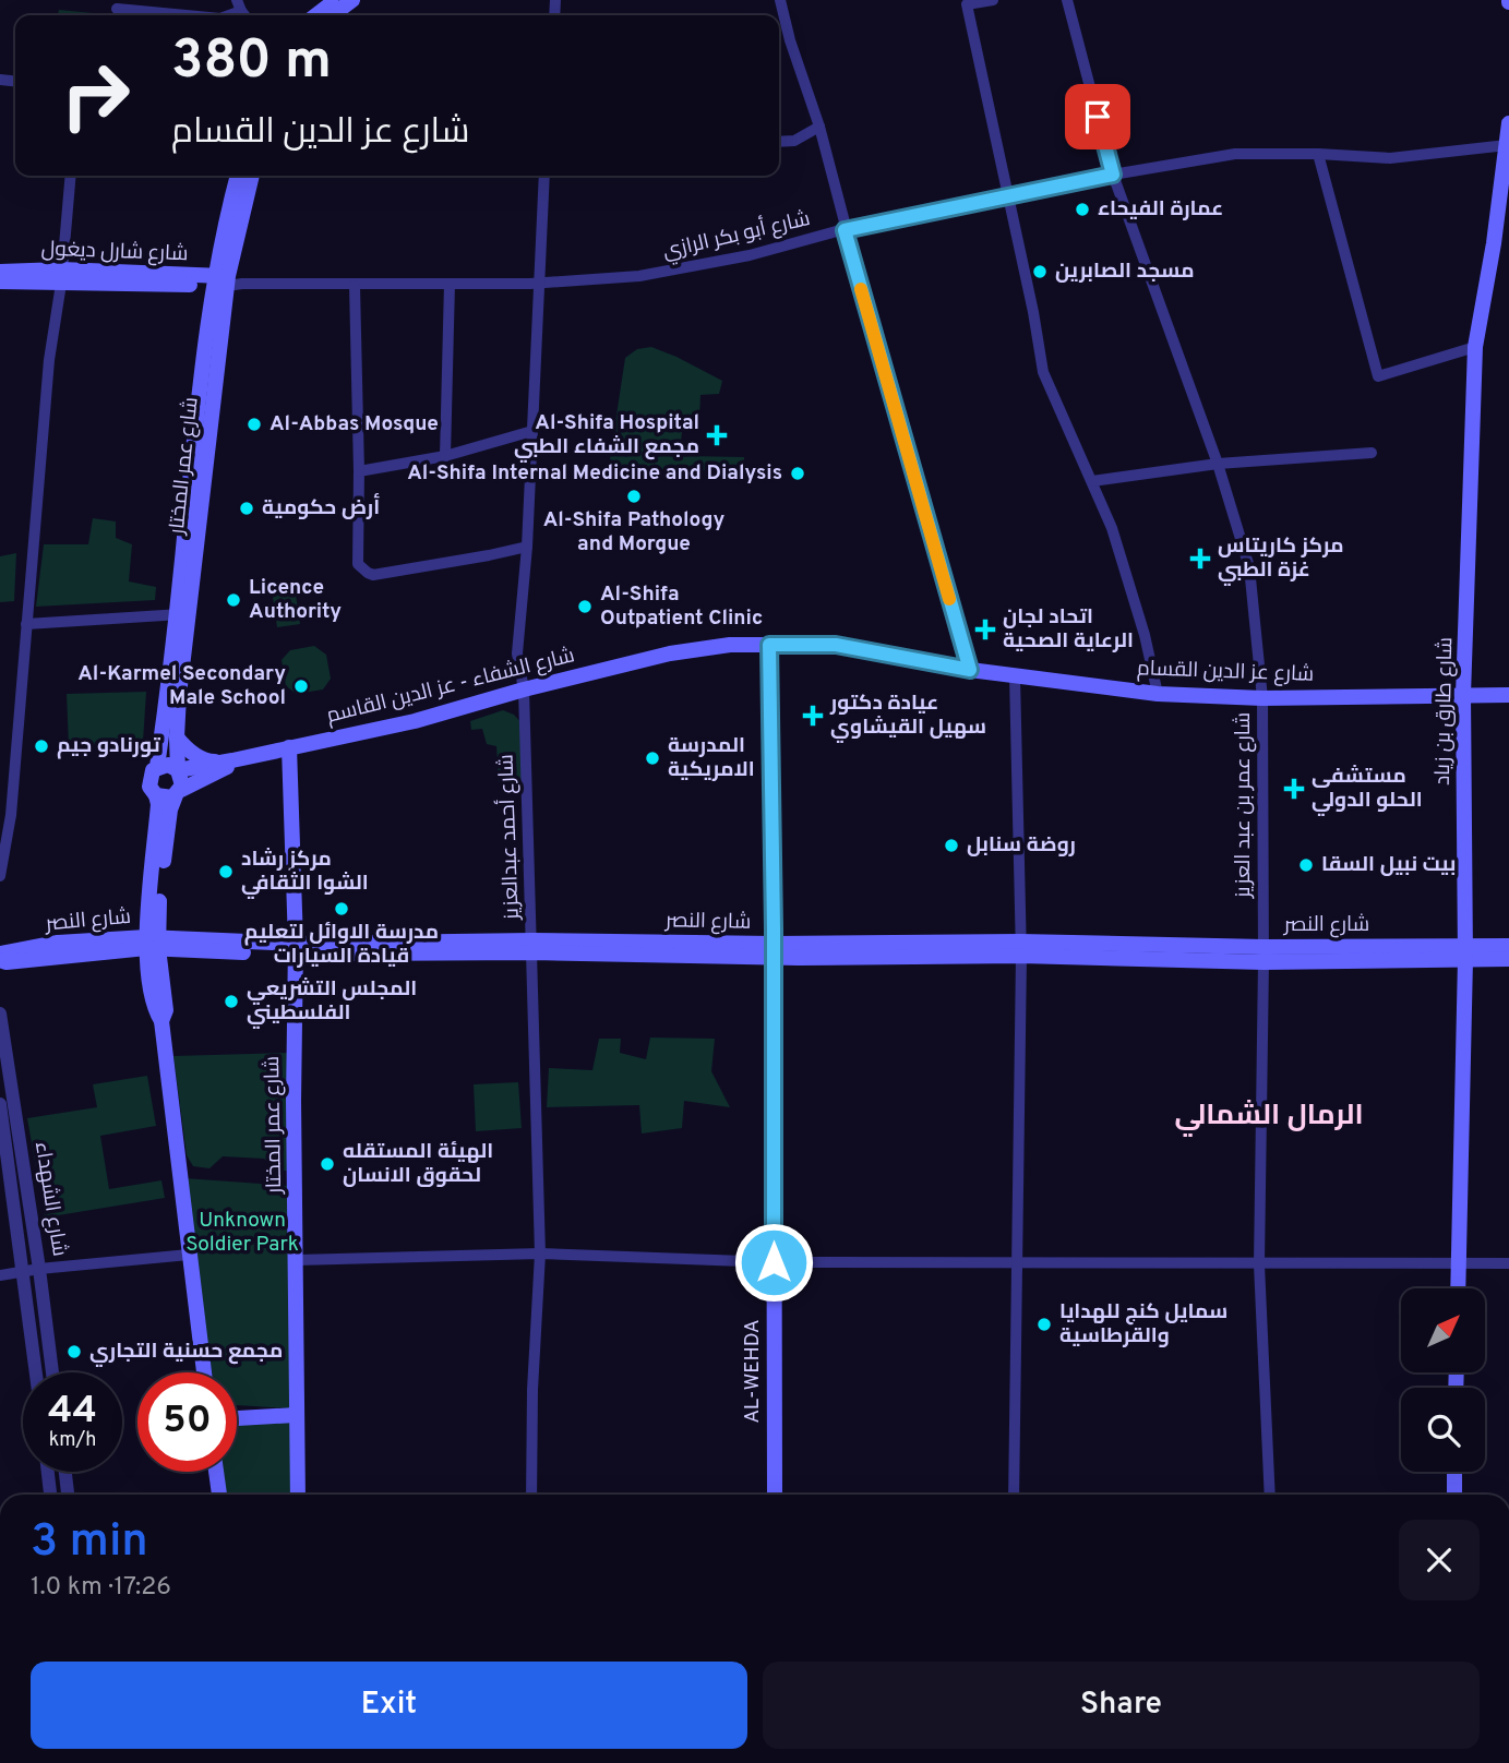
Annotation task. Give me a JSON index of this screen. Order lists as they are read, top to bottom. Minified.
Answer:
{"streets":{"main road":["شارع شارل ديغول","شارع عمر المختار","شارع عز الدين القسام","شارع الشفاء - عز الدين القاسم","شارع طارق بن زياد","شارع النصر","AL-WEHDA"],"street":["شارع أبو بكر الرازي","شارع عمر بن عبد العزيز","شارع أحمد عبدالعزيز","شارع الشهداء"]},"crossings":[["شارع أبو بكر الرازي","شارع شارل ديغول"],["شارع أبو بكر الرازي","شارع عمر المختار"],["شارع أبو بكر الرازي","شارع طارق بن زياد"],["شارع أبو بكر الرازي","شارع عمر بن عبد العزيز"],["شارع أبو بكر الرازي","شارع أحمد عبدالعزيز"],["شارع شارل ديغول","شارع عمر المختار"],["شارع عمر المختار","شارع الشفاء - عز الدين القاسم"],["شارع عمر المختار","شارع النصر"],["شارع عز الدين القسام","شارع الشفاء - عز الدين القاسم"],["شارع عز الدين القسام","شارع طارق بن زياد"],["شارع عز الدين القسام","شارع عمر بن عبد العزيز"],["شارع عز الدين القسام","AL-WEHDA"],["شارع الشفاء - عز الدين القاسم","شارع أحمد عبدالعزيز"],["شارع طارق بن زياد","شارع النصر"],["شارع عمر بن عبد العزيز","شارع النصر"],["شارع أحمد عبدالعزيز","شارع النصر"],["شارع النصر","AL-WEHDA"]],"districts":["الرمال الشمالي"],"parks":["Unknown Soldier Park"],"places":{"other":["عمارة الفيحاء","مسجد الصابرين","Al-Abbas Mosque","Al-Shifa Internal Medicine and Dialysis","Al-Shifa Pathology and Morgue","أرض حكومية","Licence Authority","Al-Shifa Outpatient Clinic","Al-Karmel Secondary Male School","تورنادو جيم","المدرسة الامريكية","روضة سنابل","بيت نبيل السقا","مركز رشاد الشوا الثقافي","مدرسة الاوائل لتعليم قيادة السيارات","المجلس التشريعي الفلسطيني","الهيئة المستقله لحقوق الانسان","سمايل كنج للهدايا والقرطاسية","مجمع حسنية التجاري"],"health":["Al-Shifa Hospital مجمع الشفاء الطبي","مركز كاريتاس غزة الطبي","اتحاد لجان الرعاية الصحية","عيادة دكتور سهيل القيشاوي","مستشفى الحلو الدولي"]},"north":"top right","page":{"turn":["380 m","شارع عز الدين القسام"],"speed":"44 km/h","limit":"50","heading":["3 min","1.0 km · 17:26"],"buttons":["Exit","Share"]}}
